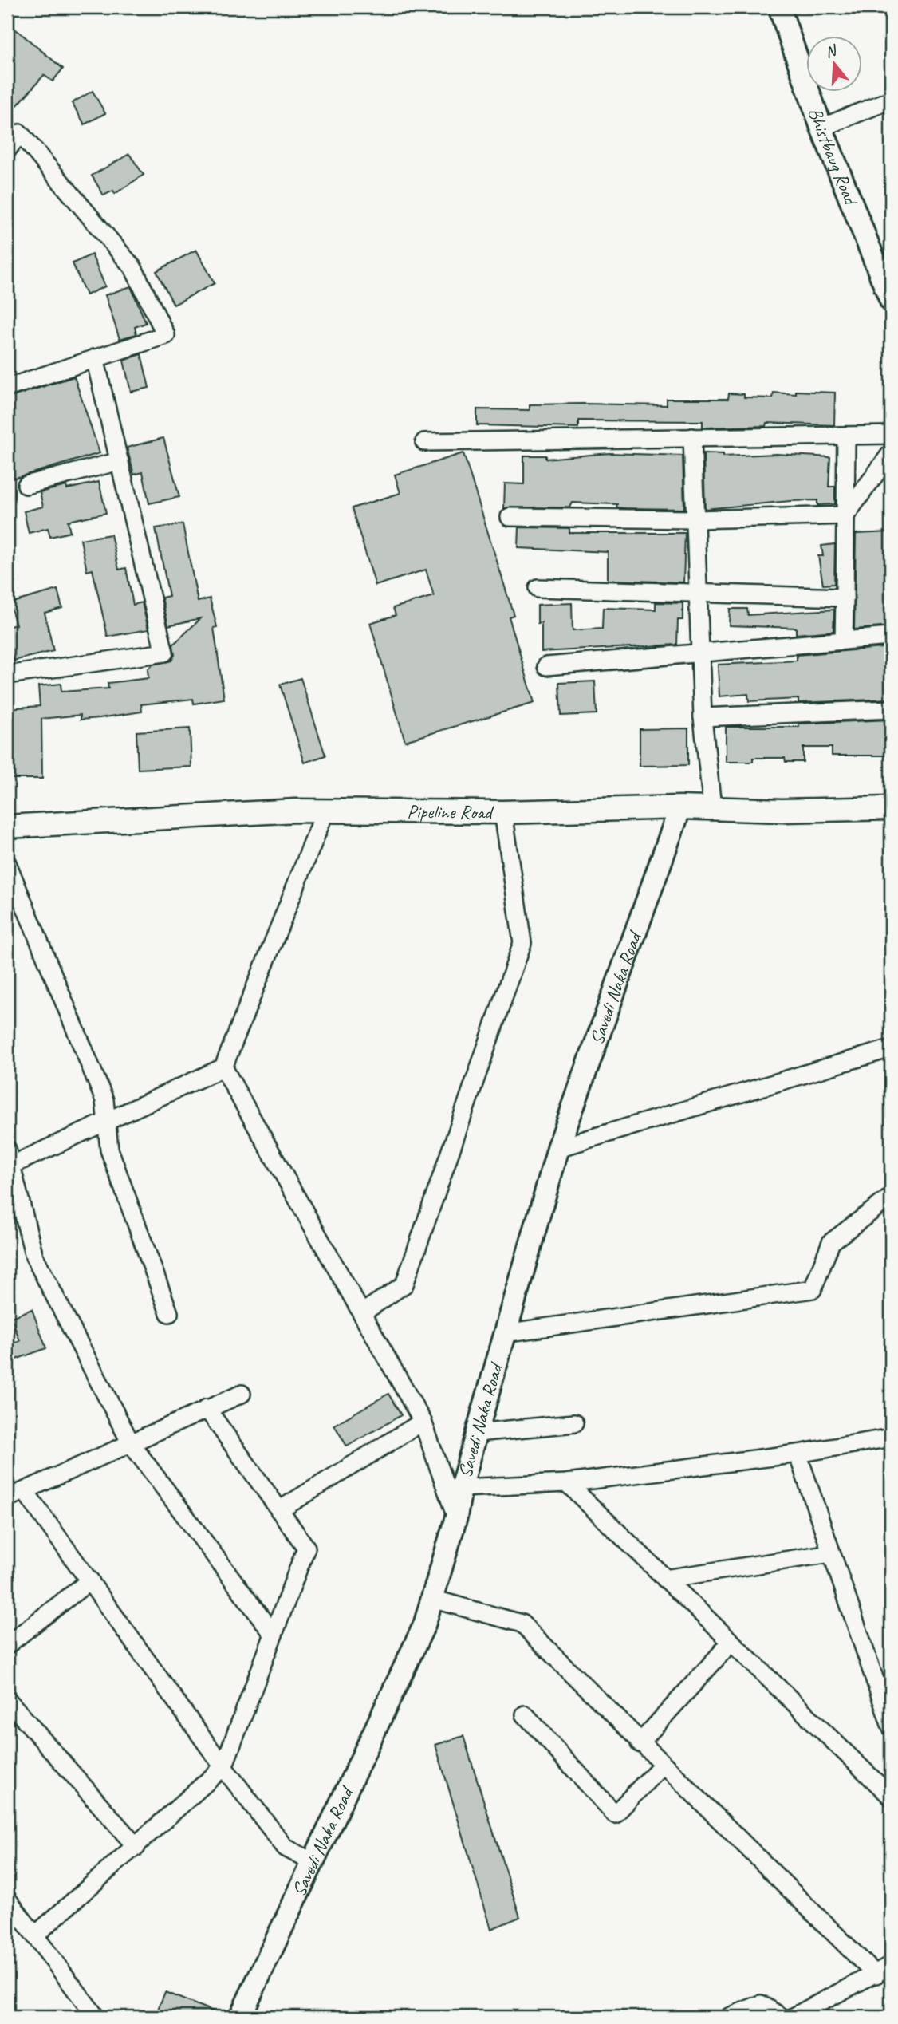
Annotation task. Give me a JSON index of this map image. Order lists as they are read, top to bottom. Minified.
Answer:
{"streets":{"main road":["Pipeline Road"],"street":["Bhistbaug Road","Savedi Naka Road"]},"crossings":[["Pipeline Road","Savedi Naka Road"]],"north":"top"}
